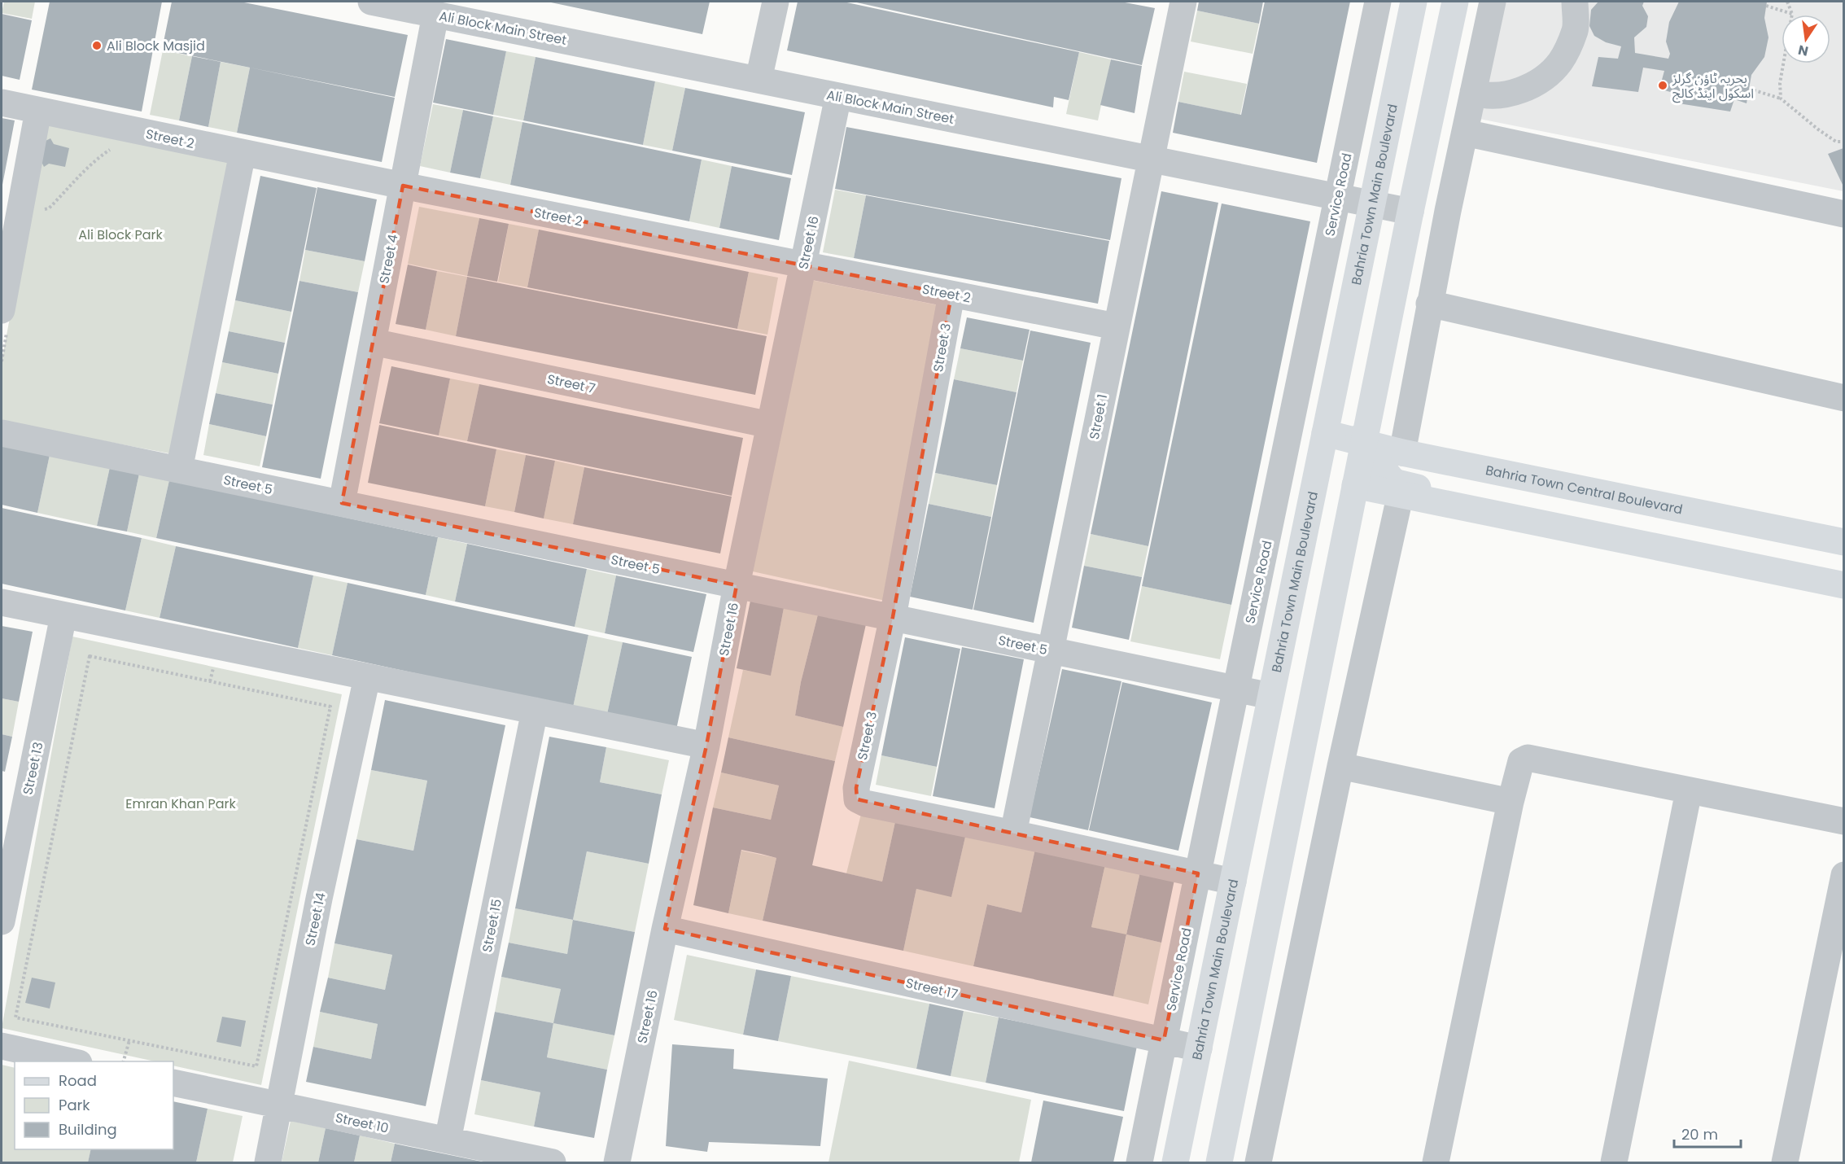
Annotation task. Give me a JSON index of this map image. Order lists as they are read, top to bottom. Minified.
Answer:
{"streets":{"main road":["Bahria Town Main Boulevard","Bahria Town Central Boulevard"],"street":["Ali Block Main Street","Street 2","Service Road","Street 16","Street 4","Street 3","Street 7","Street 1","Street 5","Street 13","Street 14","Street 15","Street 17","Street 10"]},"crossings":[["Ali Block Main Street","Service Road"],["Ali Block Main Street","Bahria Town Main Boulevard"],["Ali Block Main Street","Street 16"],["Ali Block Main Street","Street 4"],["Ali Block Main Street","Street 1"],["Street 2","Street 16"],["Street 2","Street 4"],["Street 2","Street 3"],["Street 2","Street 1"],["Service Road","Street 3"],["Service Road","Street 5"],["Service Road","Street 17"],["Bahria Town Main Boulevard","Street 3"],["Bahria Town Main Boulevard","Street 5"],["Bahria Town Main Boulevard","Bahria Town Central Boulevard"],["Bahria Town Main Boulevard","Street 17"],["Street 16","Street 7"],["Street 16","Street 5"],["Street 16","Street 17"],["Street 4","Street 7"],["Street 4","Street 5"],["Street 3","Street 1"],["Street 3","Street 5"],["Street 1","Street 5"],["Street 14","Street 10"],["Street 15","Street 10"]],"parks":["Ali Block Park","Emran Khan Park"],"places":["Ali Block Masjid","بحریہ ٹاؤن گرلز اسکول اینڈ کالج"],"legend":["Road","Park","Building"],"scale_bar":"20 m","north":"bottom"}
